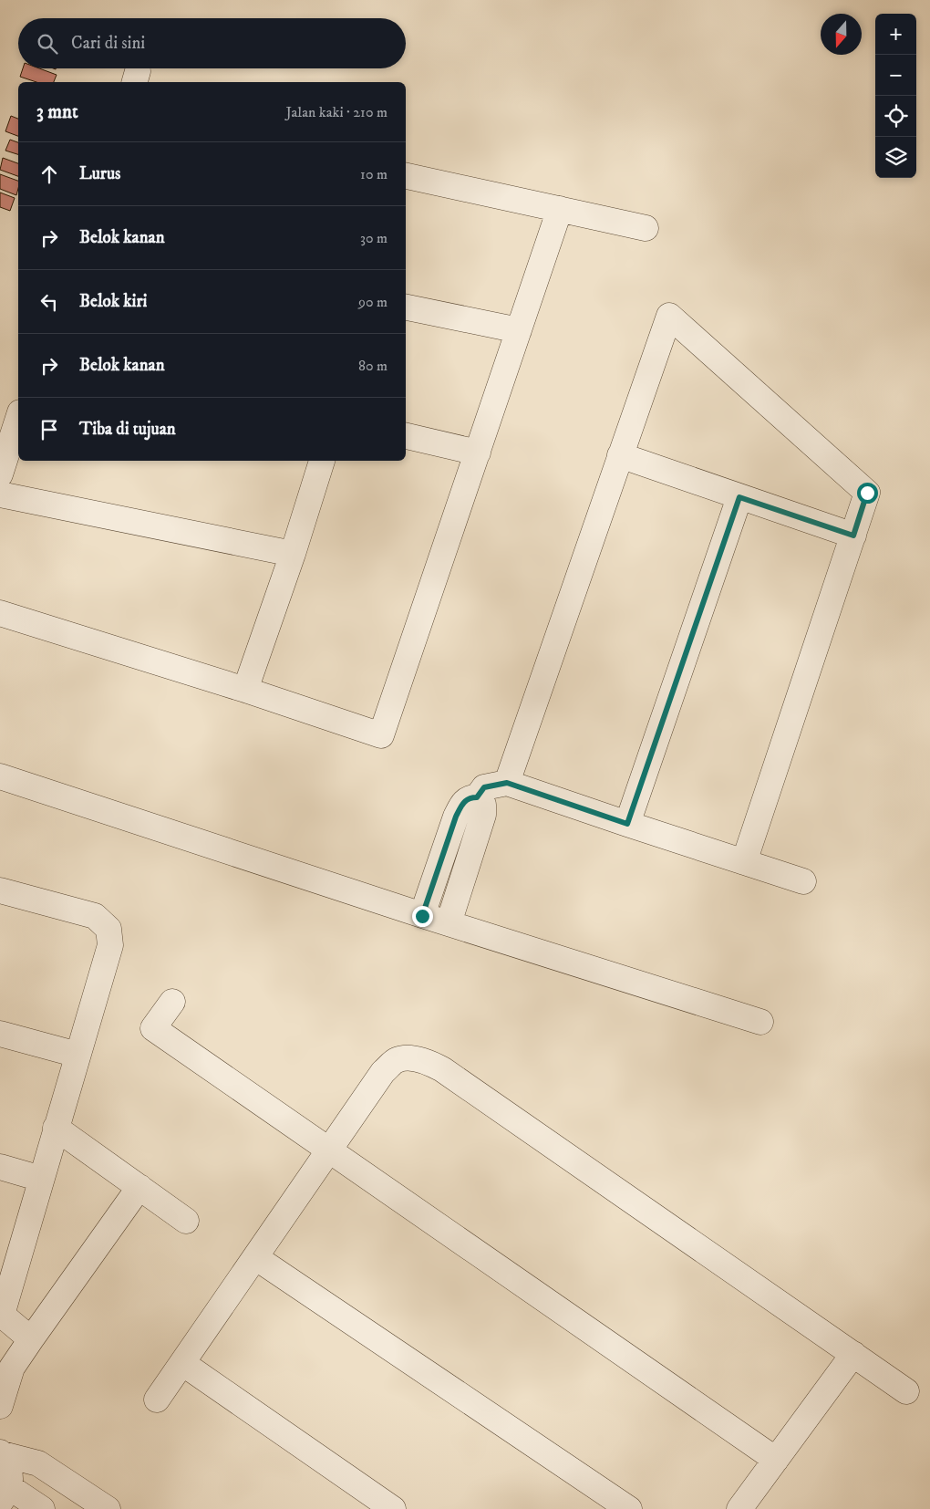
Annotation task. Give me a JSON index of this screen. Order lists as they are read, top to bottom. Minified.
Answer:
{"north":"bottom","page":{"map_buttons":["+","−"],"search":"Cari di sini","heading":["3 mnt","Jalan kaki · 210 m"],"list":[["Lurus","10 m"],["Belok kanan","30 m"],["Belok kiri","90 m"],["Belok kanan","80 m"],"Tiba di tujuan"]}}
